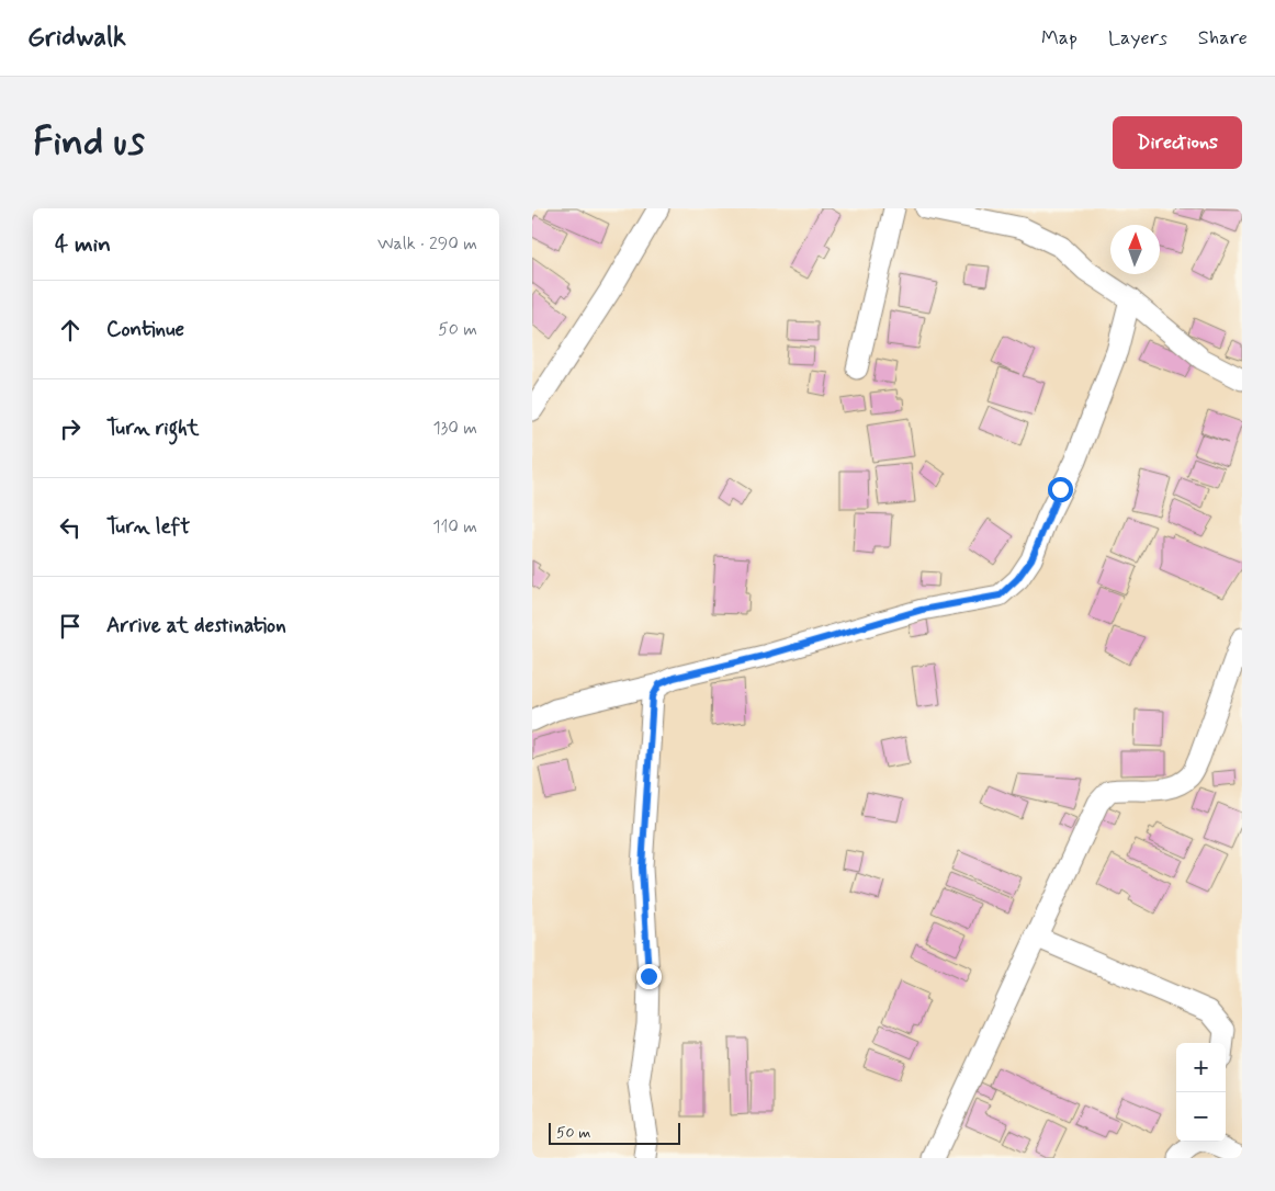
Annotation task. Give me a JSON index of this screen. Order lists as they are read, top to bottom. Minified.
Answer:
{"scale_bar":"50 m","north":"top","page":{"header":"Gridwalk","nav":["Map","Layers","Share"],"buttons":"Directions","title":"Find us","heading":["4 min","Walk · 290 m"],"list":[["Continue","50 m"],["Turn right","130 m"],["Turn left","110 m"],"Arrive at destination"],"map_buttons":["+","−"],"scale":"50 m"}}
